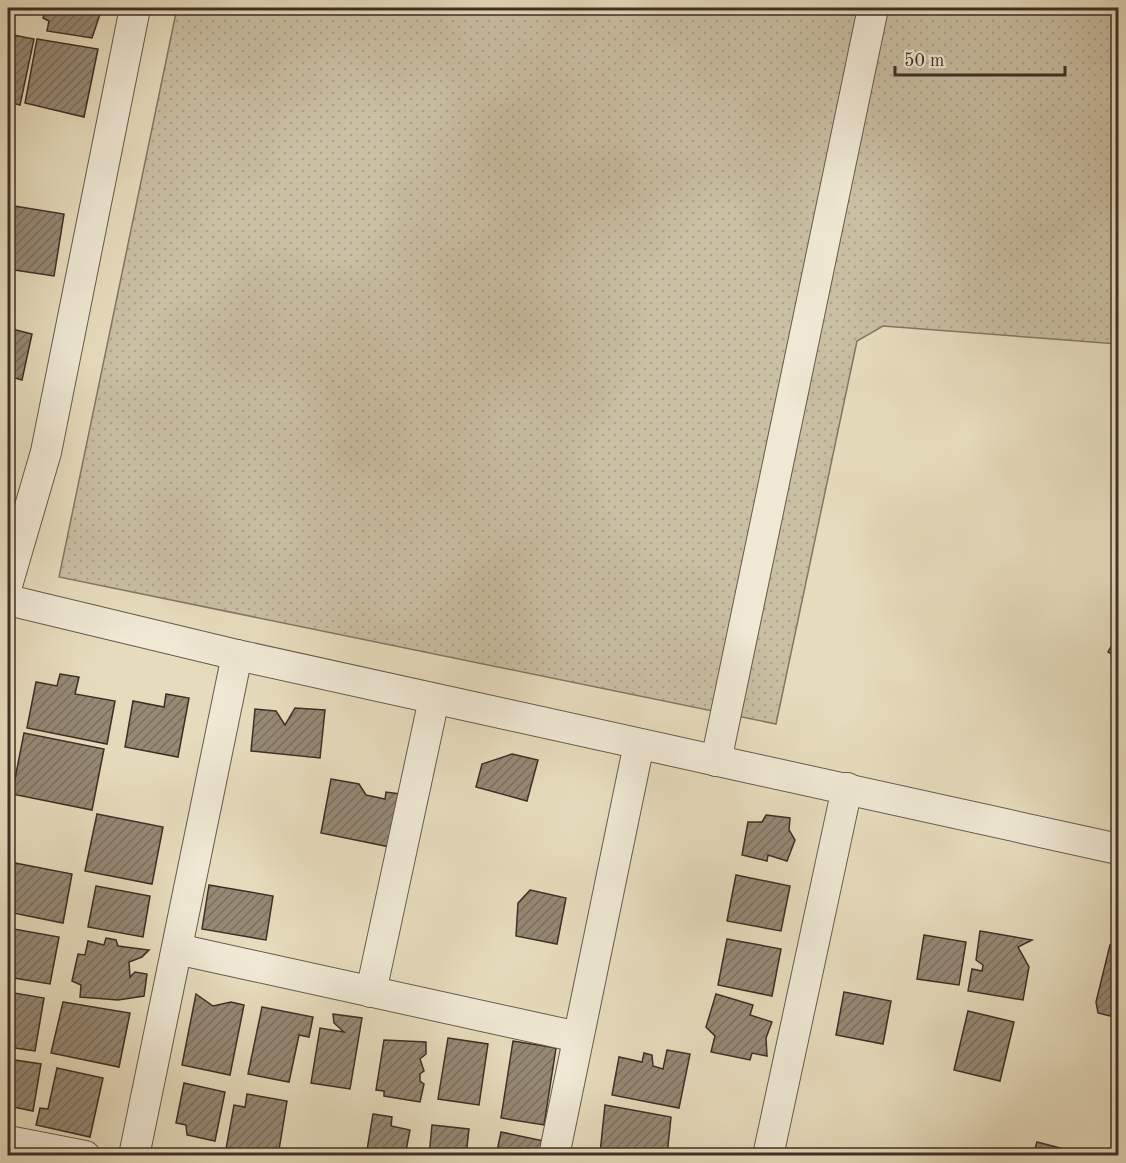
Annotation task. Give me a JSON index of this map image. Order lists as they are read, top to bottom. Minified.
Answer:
{"scale_bar":"50 m"}
